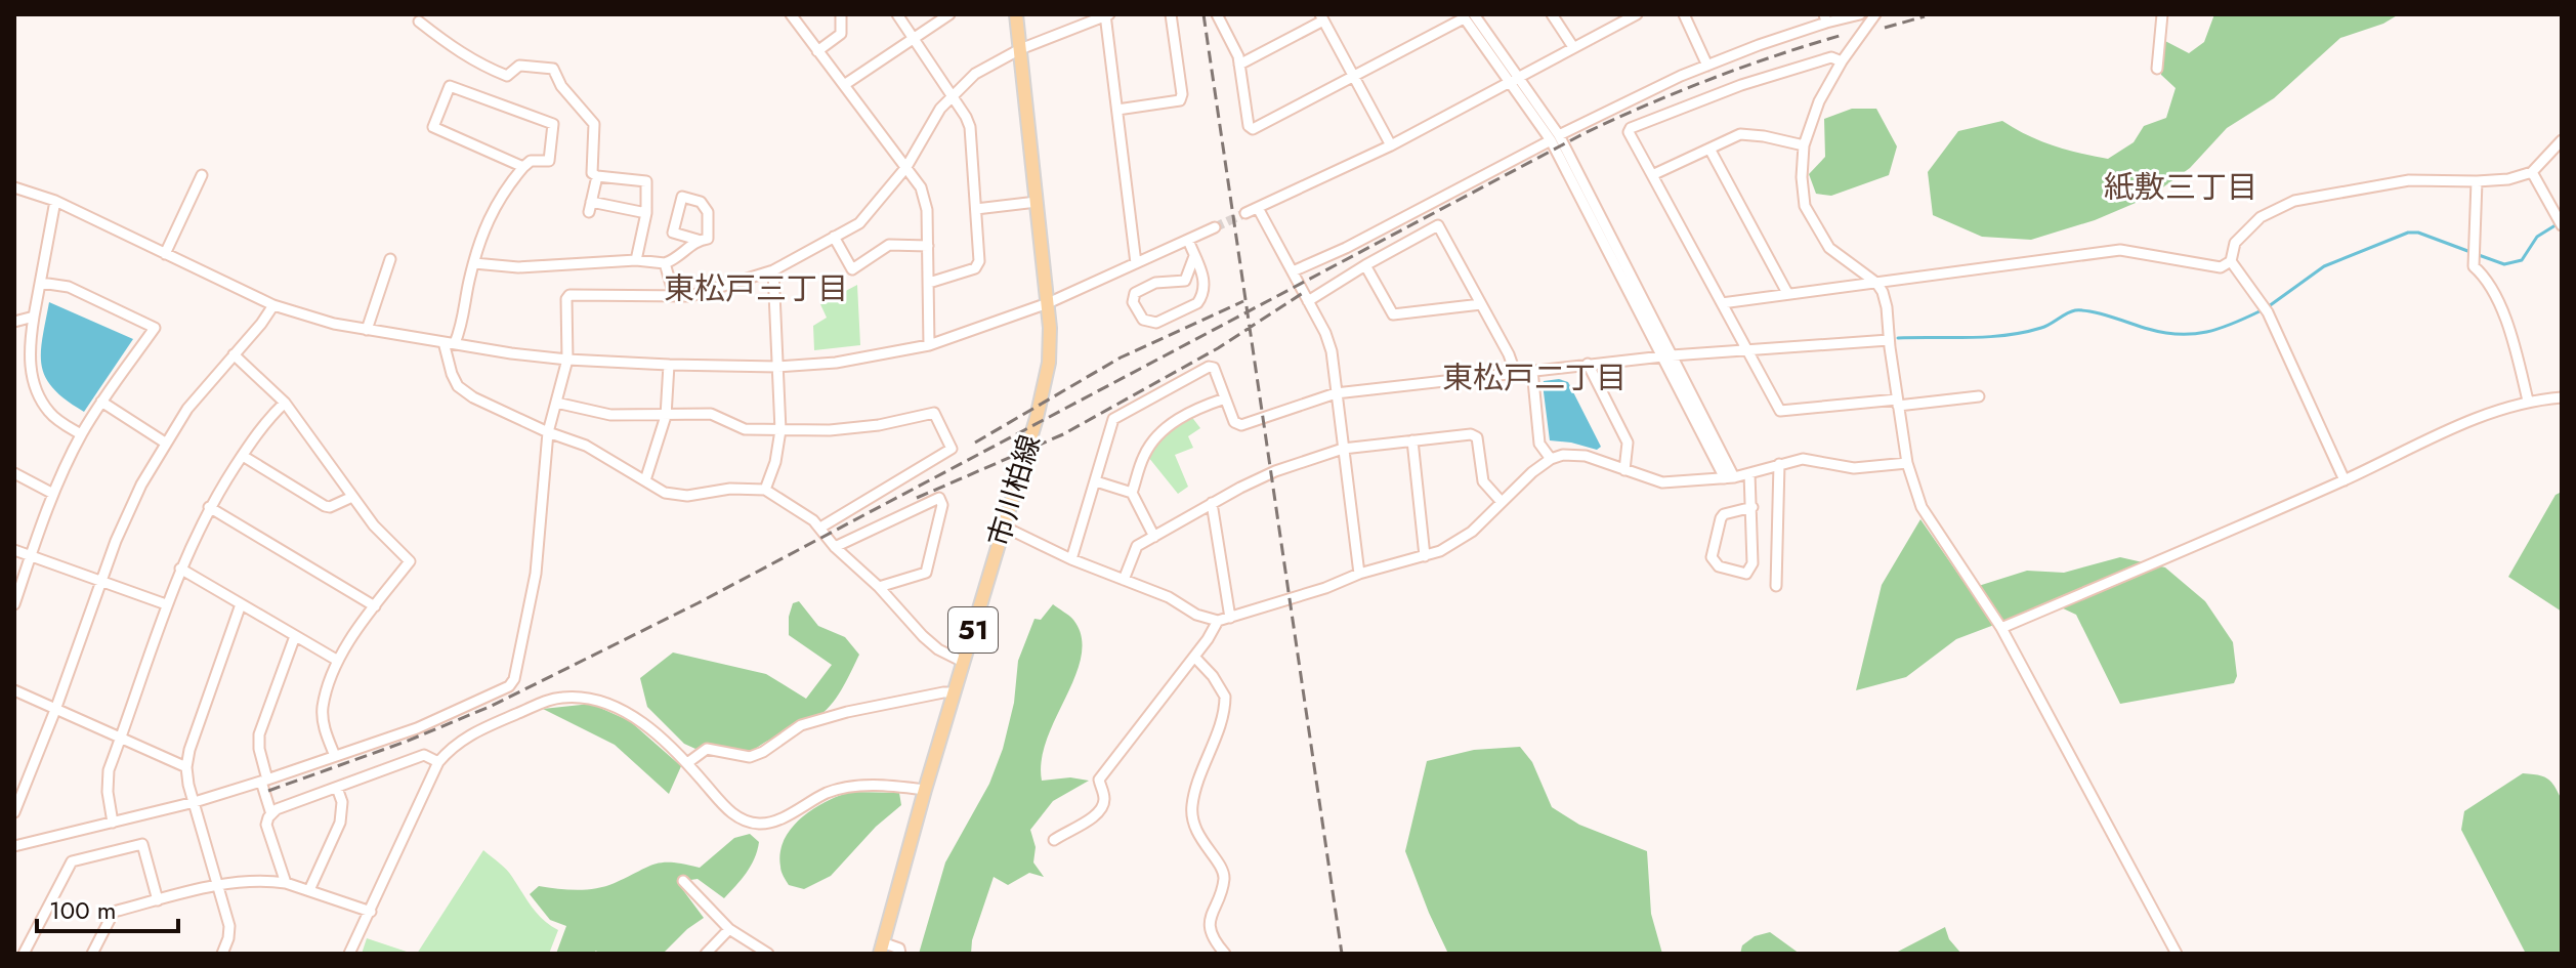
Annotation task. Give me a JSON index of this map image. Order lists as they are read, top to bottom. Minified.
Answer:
{"streets":{"main road":["市川柏線","51"]},"districts":["紙敷三丁目","東松戸三丁目","東松戸二丁目"],"scale_bar":"100 m"}
